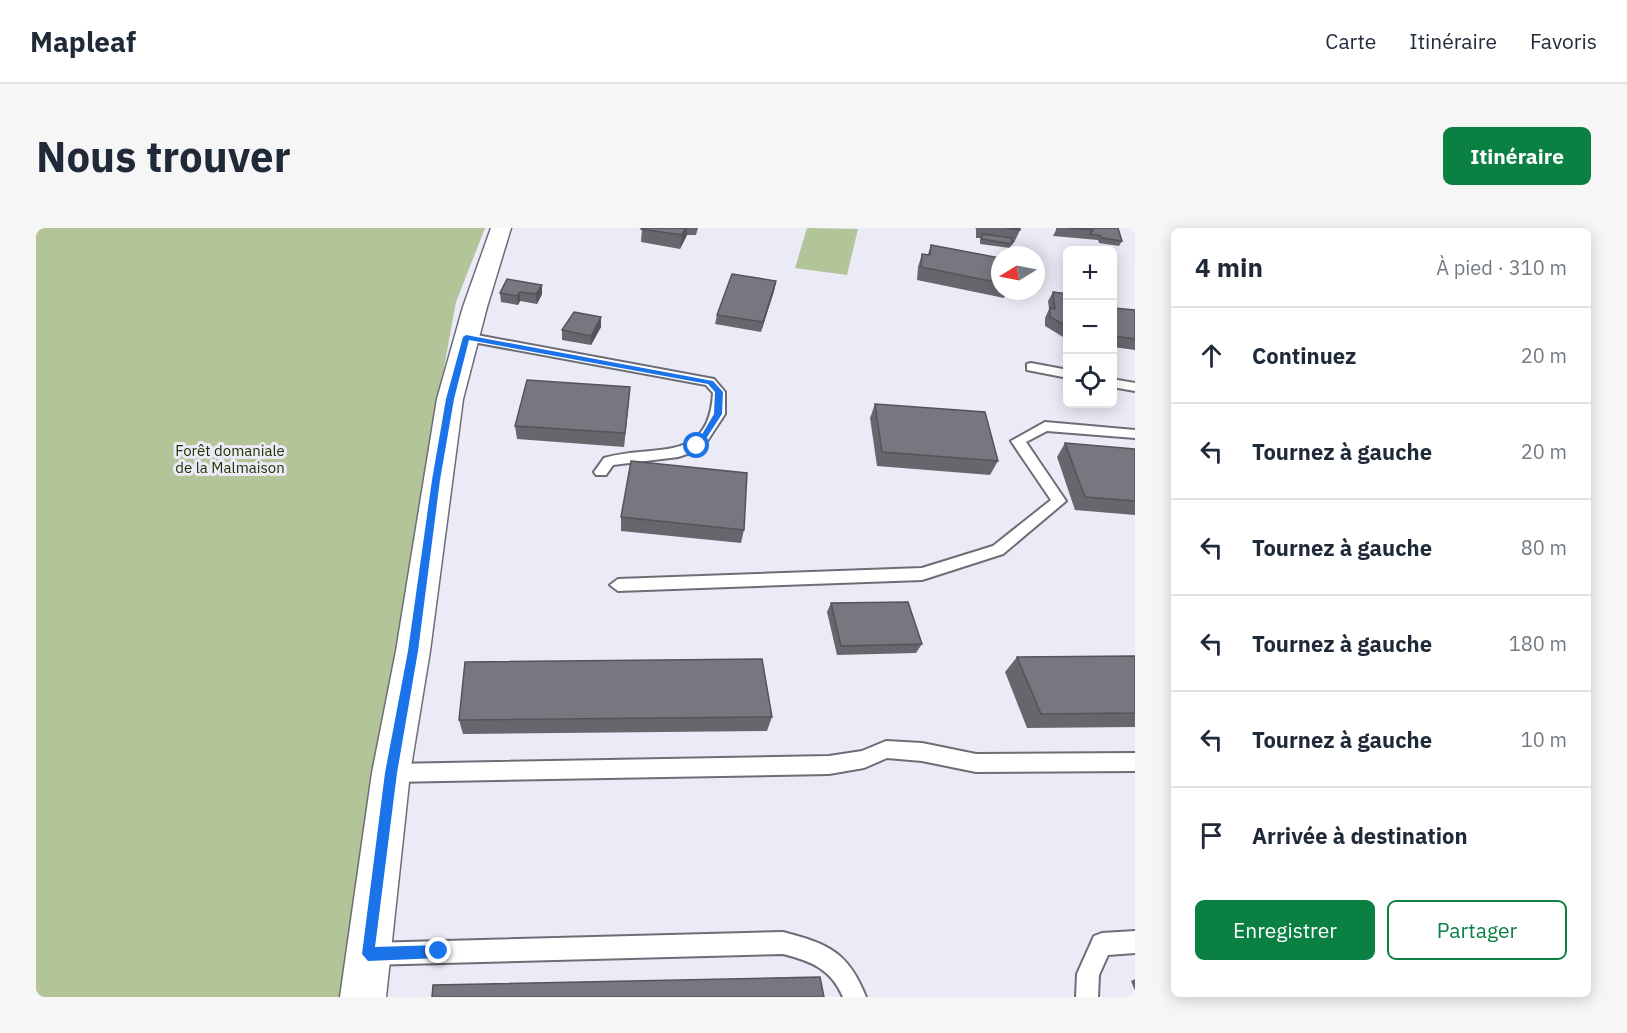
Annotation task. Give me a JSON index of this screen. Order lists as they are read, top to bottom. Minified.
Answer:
{"parks":["Forêt domaniale de la Malmaison"],"north":"left","page":{"header":"Mapleaf","nav":["Carte","Itinéraire","Favoris"],"buttons":["Itinéraire",["Enregistrer","Partager"]],"title":"Nous trouver","heading":["4 min","À pied · 310 m"],"map_buttons":["+","−"],"list":[["Continuez","20 m"],["Tournez à gauche","20 m"],["Tournez à gauche","80 m"],["Tournez à gauche","180 m"],["Tournez à gauche","10 m"],"Arrivée à destination"]}}
